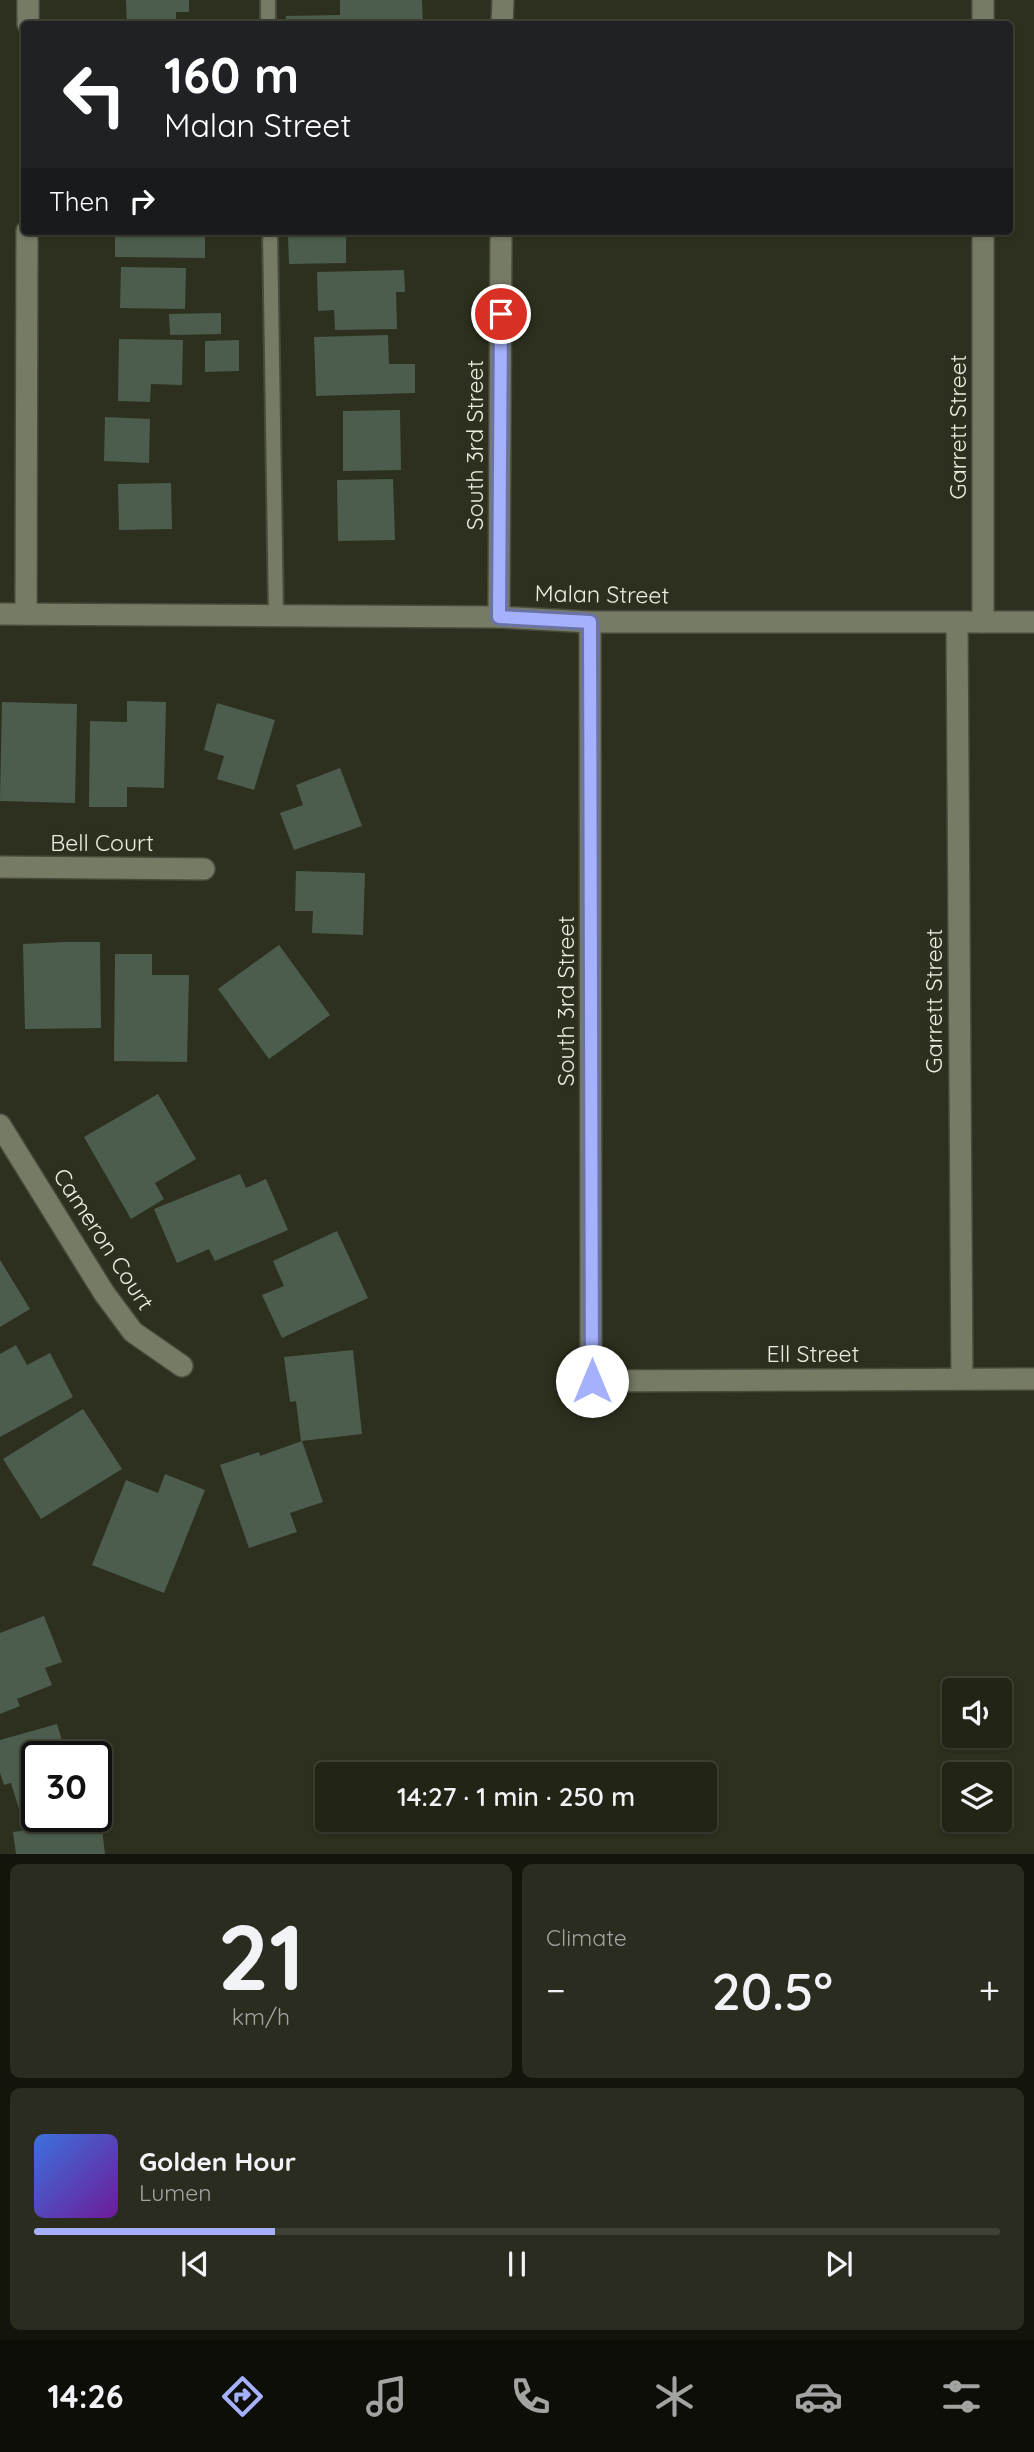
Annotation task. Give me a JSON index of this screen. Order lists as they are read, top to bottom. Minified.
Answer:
{"streets":{"street":["Garrett Street","South 3rd Street","Malan Street","Bell Court","Cameron Court","Ell Street"]},"crossings":[["Garrett Street","Malan Street"],["Garrett Street","Ell Street"],["South 3rd Street","Malan Street"],["South 3rd Street","Ell Street"]],"page":{"turn":["160 m","Malan Street"],"then":"Then","limit":"30","trip":"14:27 · 1 min · 250 m","tile":[["21","km/h"],"Climate"],"heat":["−","20.5°","+"],"song":["Golden Hour","Lumen"],"tabs":"14:26"}}
